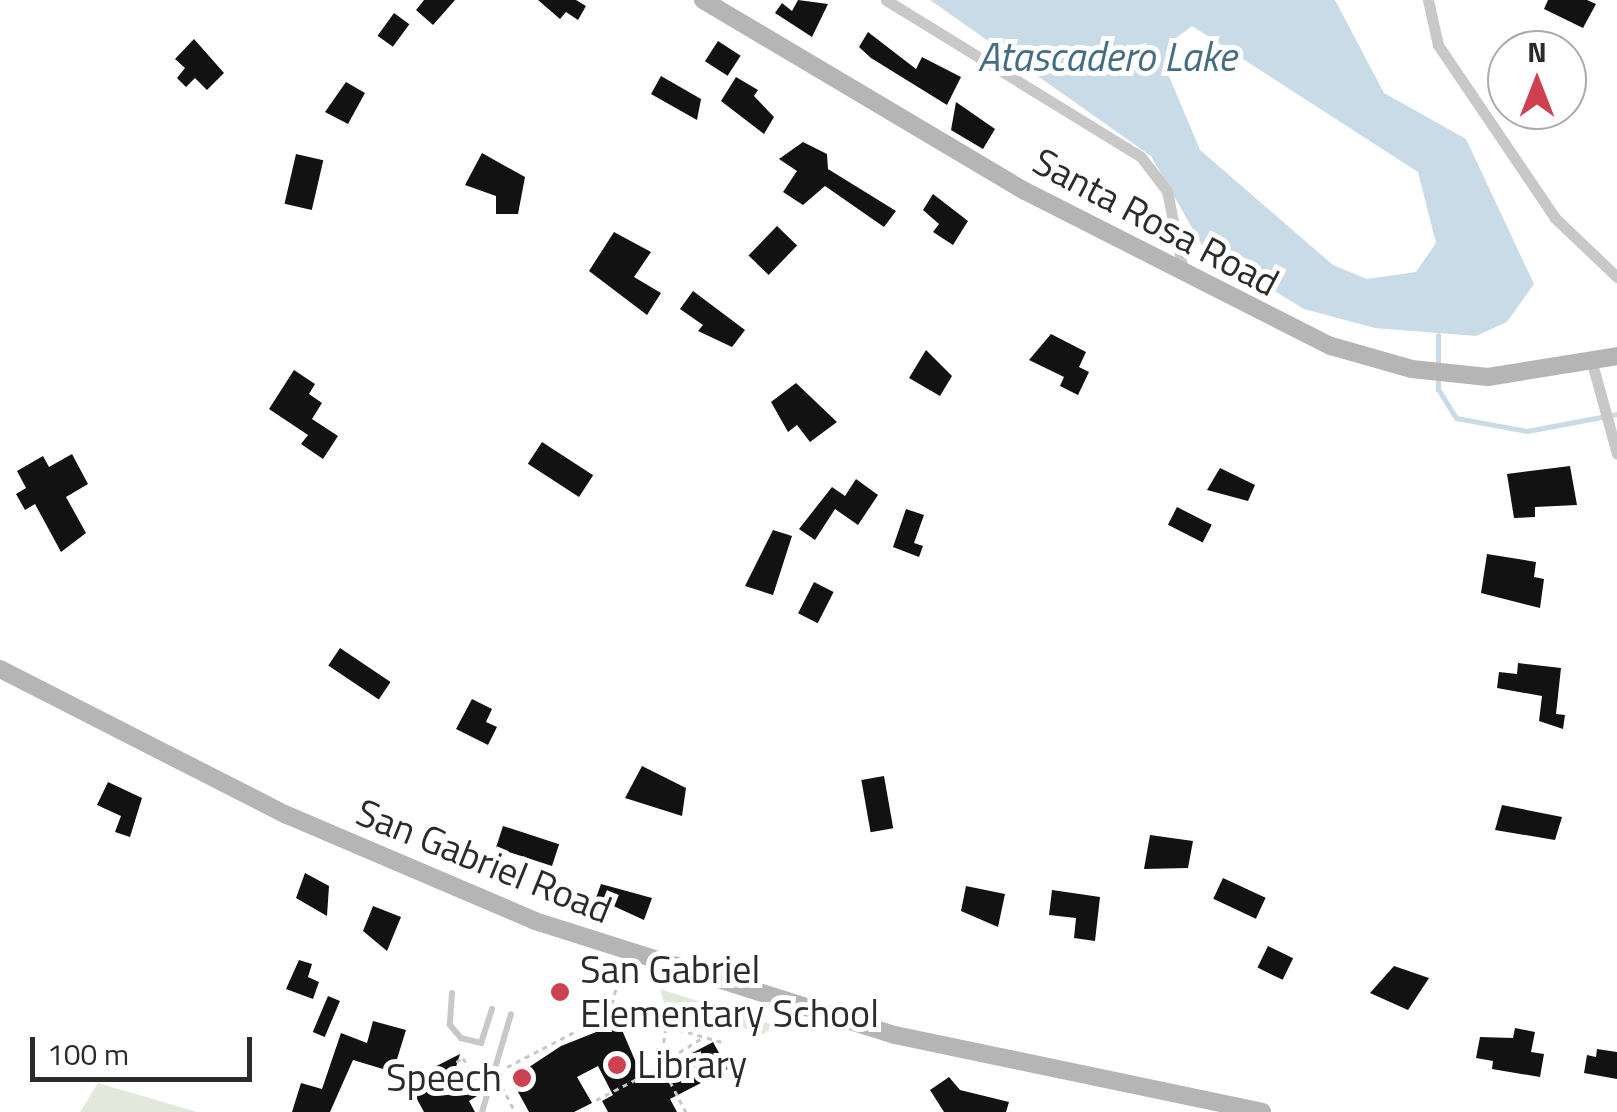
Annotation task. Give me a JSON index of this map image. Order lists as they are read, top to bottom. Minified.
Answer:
{"streets":{"street":["Santa Rosa Road","San Gabriel Road"]},"water":["Atascadero Lake"],"places":["San Gabriel Elementary School","Library","Speech"],"scale_bar":"100 m","north":"top"}
